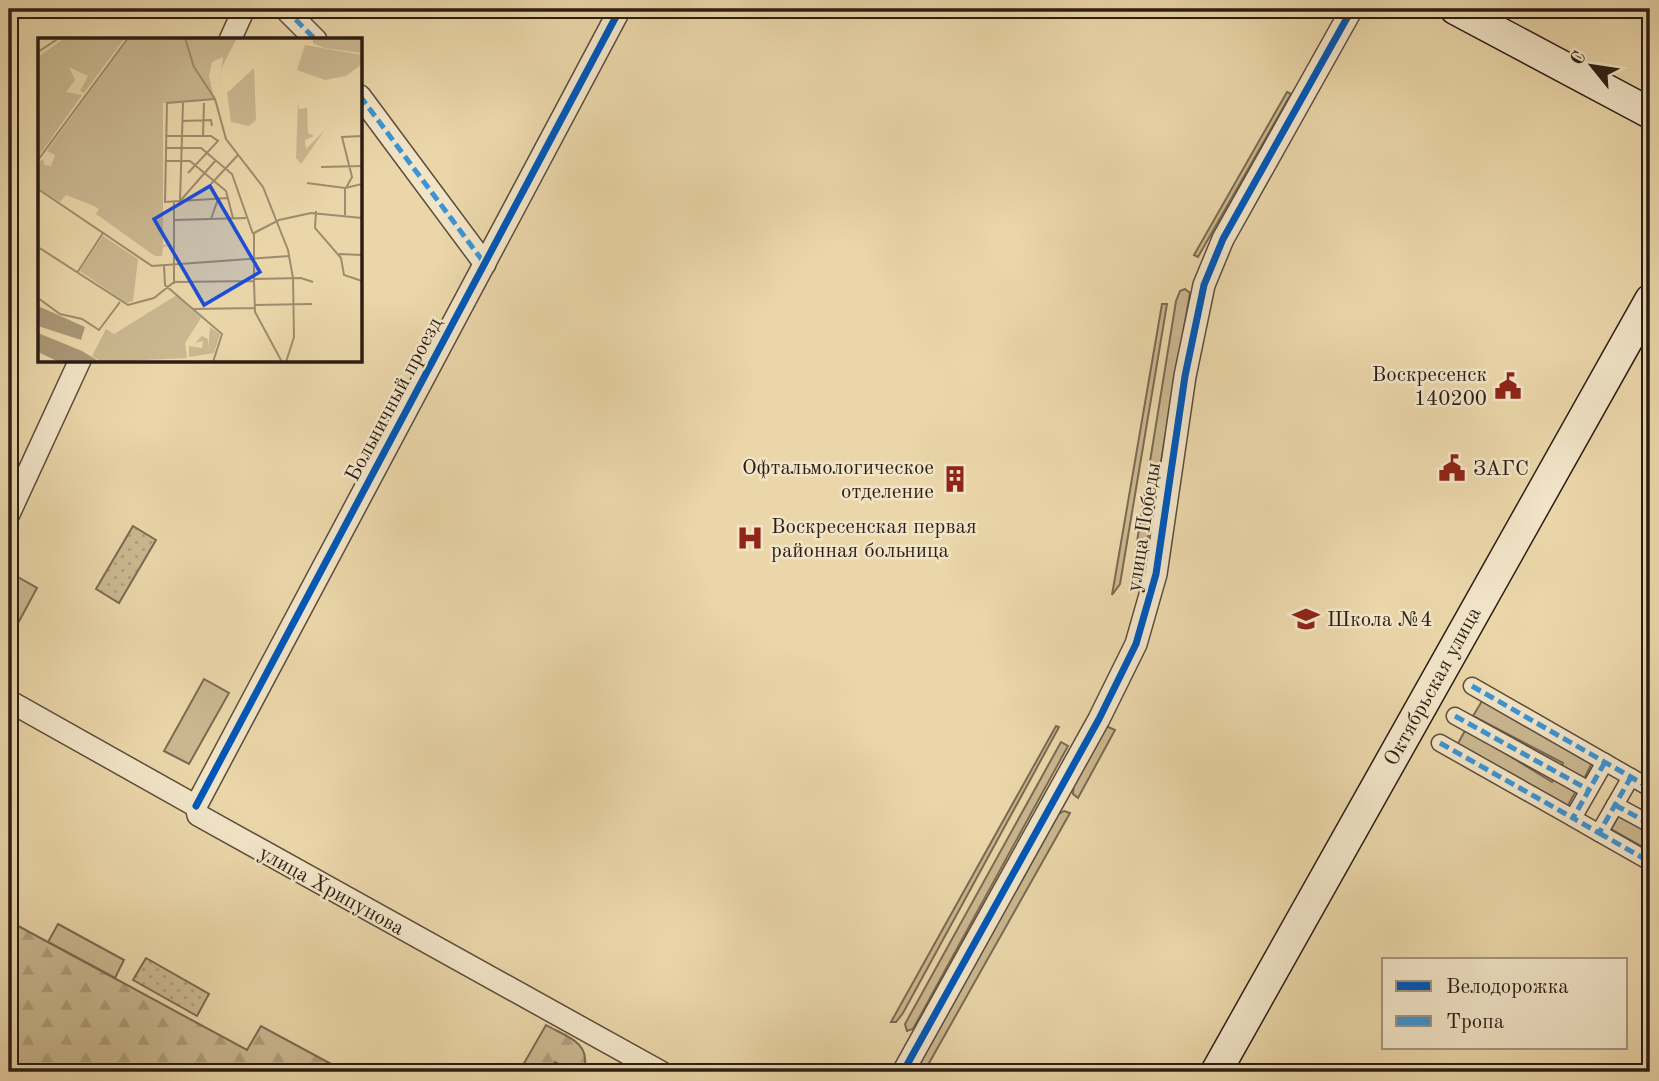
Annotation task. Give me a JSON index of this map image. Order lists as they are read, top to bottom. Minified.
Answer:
{"streets":{"main road":["Октябрьская улица"],"street":["Больничный проезд","улица Победы","улица Хрипунова"]},"crossings":[["Больничный проезд","улица Хрипунова"]],"places":{"public building":["Воскресенск 140200","ЗАГС"],"building":["Офтальмологическое отделение"],"hospital":["Воскресенская первая районная больница"],"school or university":["Школа №4"]},"legend":["Велодорожка","Тропа"],"north":"top left"}
